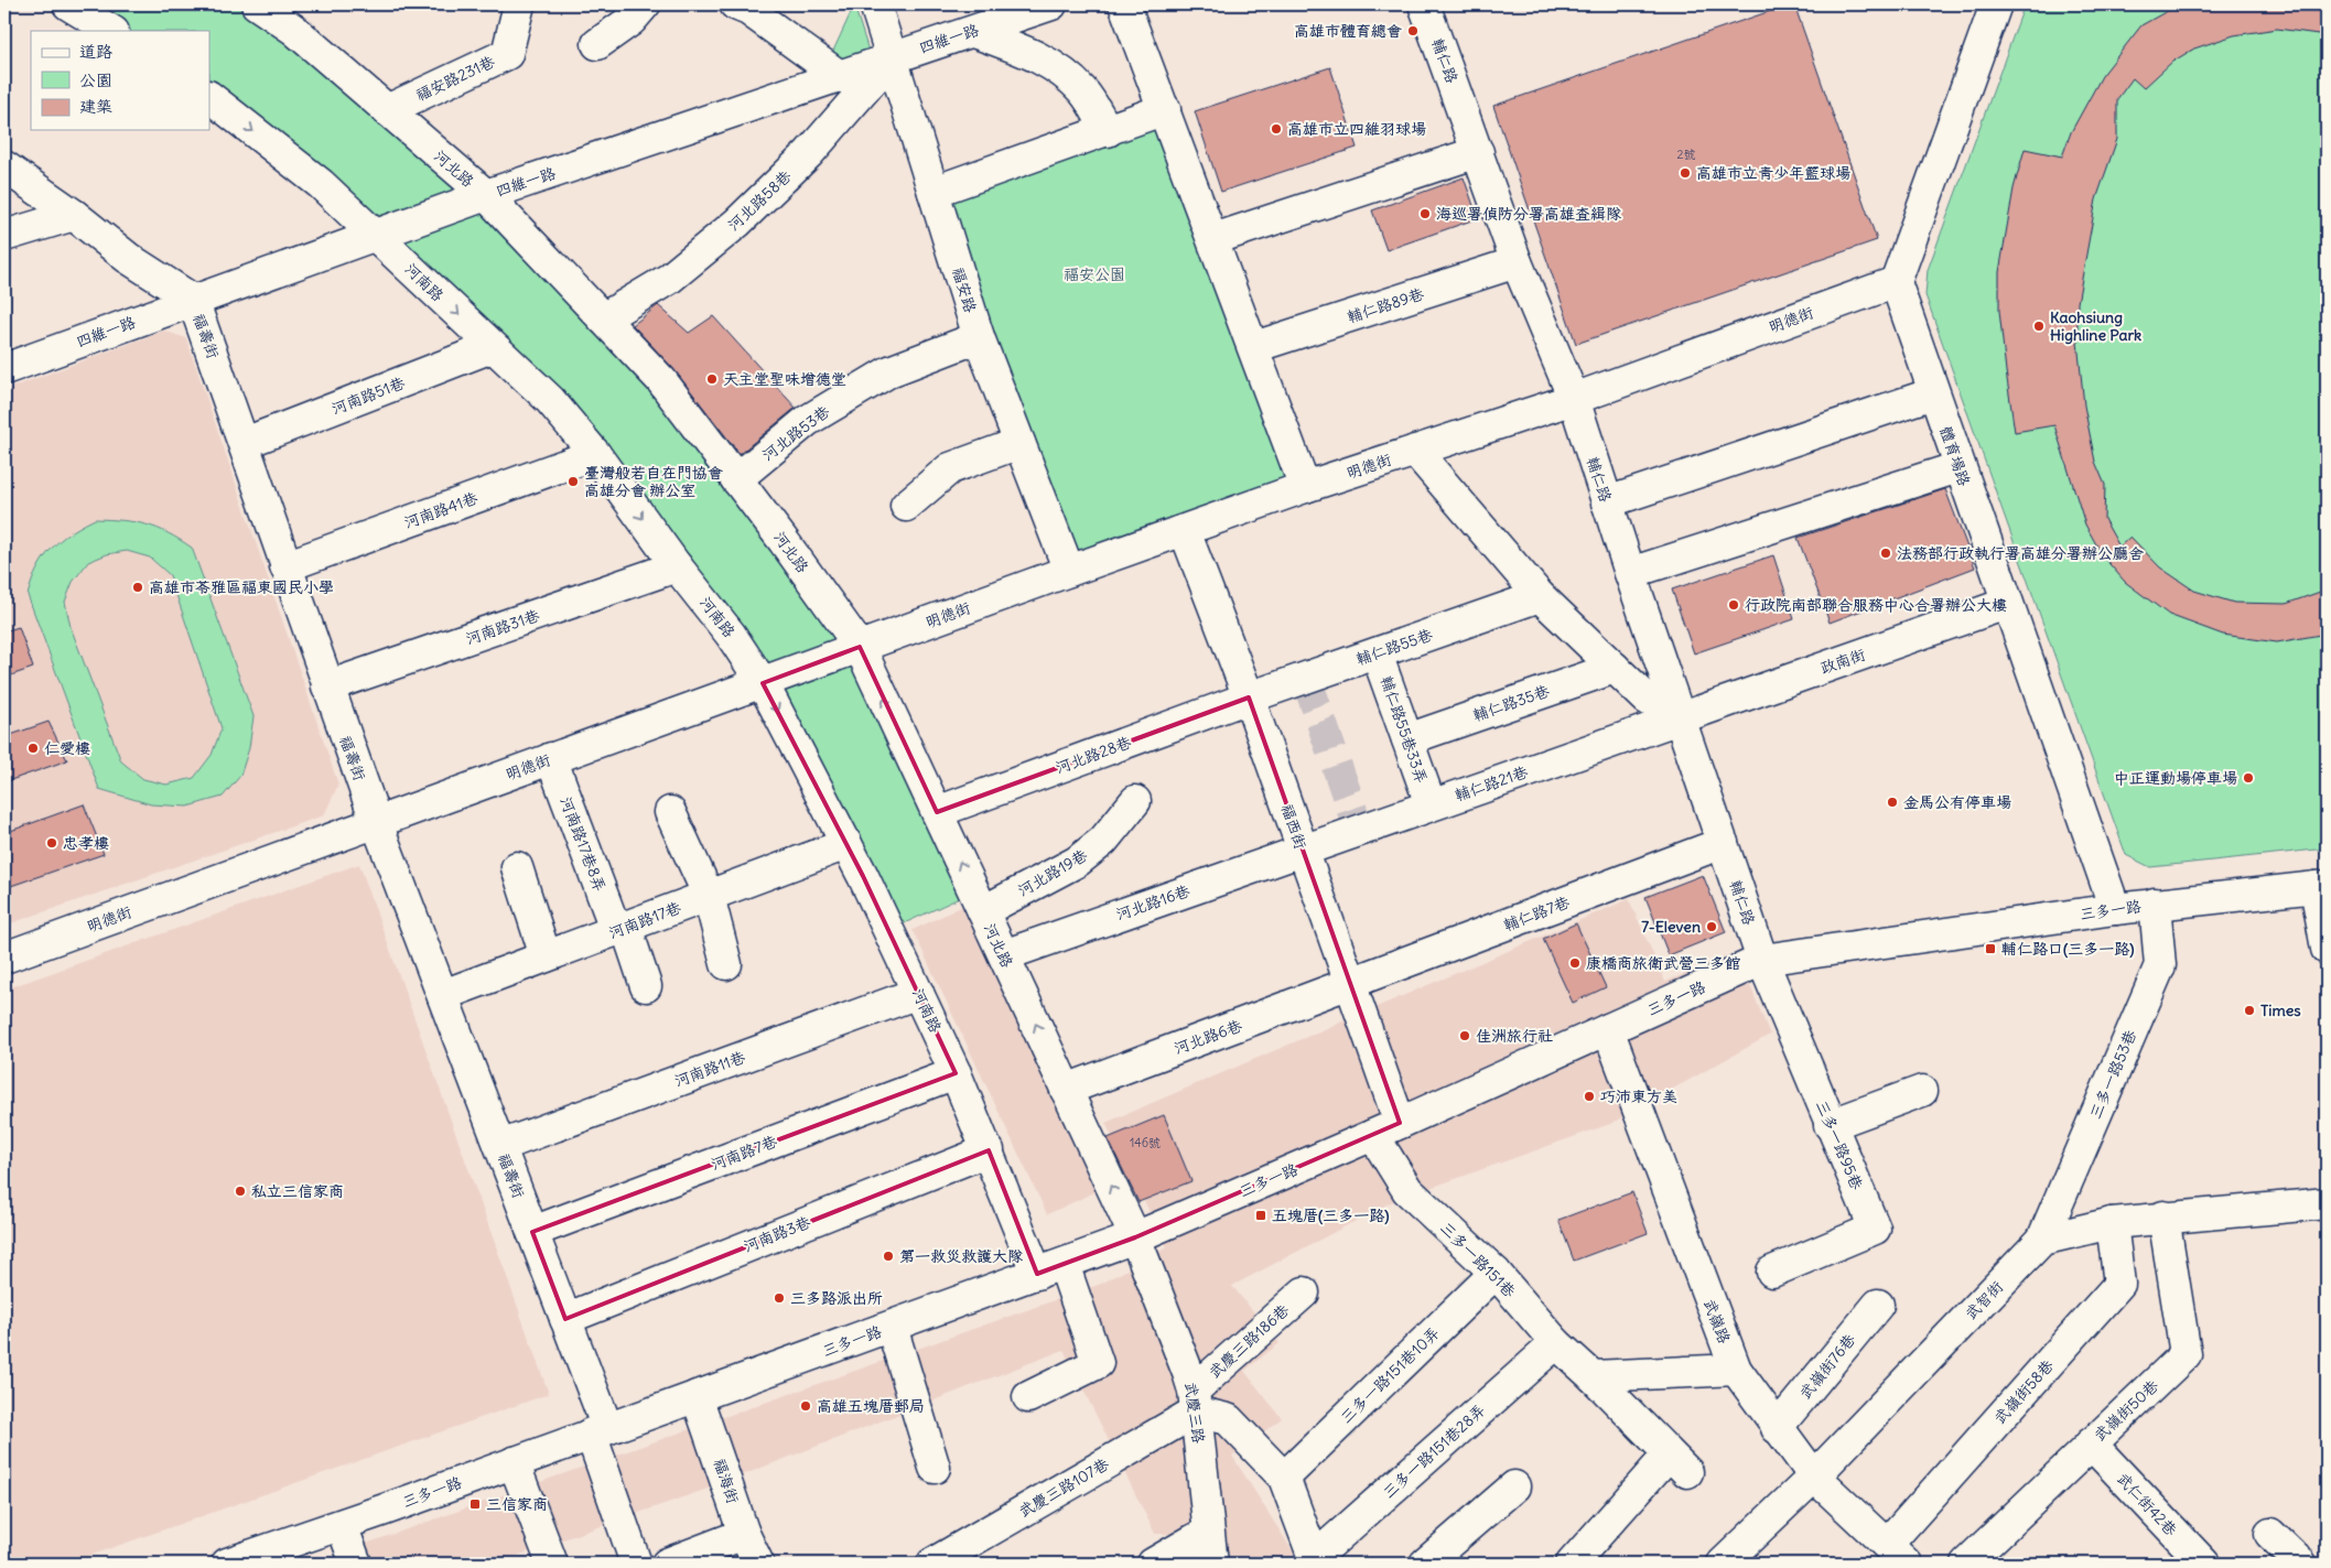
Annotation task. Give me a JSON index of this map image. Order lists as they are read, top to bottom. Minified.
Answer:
{"streets":{"street":["四維一路","輔仁路","福安路231巷","河北路","河北路58巷","河南路","福安路","輔仁路89巷","明德街","福壽街","河南路51巷","河北路53巷","體育場路","河南路41巷","河南路31巷","輔仁路55巷","政南街","輔仁路35巷","輔仁路55巷33弄","河北路28巷","輔仁路21巷","福西街","河南路17巷8弄","河北路19巷","河北路16巷","三多一路","輔仁路7巷","河南路17巷","河北路6巷","河南路11巷","三多一路53巷","三多一路95巷","河南路7巷","河南路3巷","三多一路151巷","武智街","武嶺路","武慶三路186巷","武嶺街76巷","三多一路151巷10弄","武嶺街58巷","武嶺街50巷","武慶三路","三多一路151巷28弄","福海街","武慶三路107巷","武仁街42巷"]},"crossings":[["四維一路","河北路"],["四維一路","河北路58巷"],["四維一路","河南路"],["四維一路","福安路"],["四維一路","福壽街"],["輔仁路","輔仁路89巷"],["輔仁路","明德街"],["輔仁路","政南街"],["輔仁路","輔仁路21巷"],["輔仁路","三多一路"],["輔仁路","輔仁路7巷"],["輔仁路","三多一路95巷"],["福安路231巷","河北路"],["河北路","河北路58巷"],["河北路","明德街"],["河北路","河北路53巷"],["河北路","河北路28巷"],["河北路","河北路19巷"],["河北路","河北路16巷"],["河北路","三多一路"],["河北路","河北路6巷"],["河北路","武慶三路"],["河北路58巷","福安路"],["河南路","明德街"],["河南路","河南路51巷"],["河南路","河南路41巷"],["河南路","河南路31巷"],["河南路","三多一路"],["河南路","河南路17巷"],["河南路","河南路11巷"],["河南路","河南路7巷"],["河南路","河南路3巷"],["福安路","明德街"],["福安路","河北路53巷"],["明德街","福壽街"],["明德街","體育場路"],["明德街","福西街"],["明德街","河南路17巷8弄"],["福壽街","河南路51巷"],["福壽街","河南路41巷"],["福壽街","河南路31巷"],["福壽街","三多一路"],["福壽街","河南路17巷"],["福壽街","河南路11巷"],["福壽街","河南路7巷"],["福壽街","河南路3巷"],["體育場路","政南街"],["體育場路","三多一路"],["輔仁路55巷","輔仁路55巷33弄"],["輔仁路55巷","河北路28巷"],["輔仁路55巷","福西街"],["政南街","輔仁路21巷"],["輔仁路35巷","輔仁路55巷33弄"],["輔仁路55巷33弄","輔仁路21巷"],["河北路28巷","福西街"],["輔仁路21巷","福西街"],["輔仁路21巷","河北路16巷"],["福西街","河北路16巷"],["福西街","三多一路"],["福西街","輔仁路7巷"],["福西街","河北路6巷"],["河南路17巷8弄","河南路17巷"],["三多一路","三多一路53巷"],["三多一路","三多一路95巷"],["三多一路","三多一路151巷"],["三多一路","武嶺路"],["三多一路","武慶三路"],["三多一路","福海街"],["輔仁路7巷","河北路6巷"],["三多一路53巷","武智街"],["三多一路151巷","三多一路151巷10弄"],["三多一路151巷","三多一路151巷28弄"],["武智街","武嶺路"],["武嶺路","武嶺街76巷"],["武嶺路","武嶺街58巷"],["武慶三路186巷","武慶三路"],["武慶三路186巷","武慶三路107巷"],["武嶺街50巷","武仁街42巷"],["武慶三路","武慶三路107巷"]],"one_way":["河南路"],"parks":["福安公園"],"places":{"other":["高雄市體育總會","高雄市立四維羽球場","高雄市立青少年籃球場","海巡署偵防分署高雄查緝隊","Kaohsiung Highline Park","天主堂聖味增德堂","臺灣般若自在門協會 高雄分會 辦公室","法務部行政執行署高雄分署辦公廳舍","高雄市苓雅區福東國民小學","行政院南部聯合服務中心合署辦公大樓","仁愛樓","中正運動場停車場","金馬公有停車場","忠孝樓","7-Eleven","康橋商旅衛武營三多館","Times","佳洲旅行社","巧沛東方美","私立三信家商","第一救災救護大隊","三多路派出所","高雄五塊厝郵局"],"transit":["輔仁路口(三多一路)","五塊厝(三多一路)","三信家商"]},"house_numbers":["2號","146號"],"legend":["道路","公園","建築"]}
